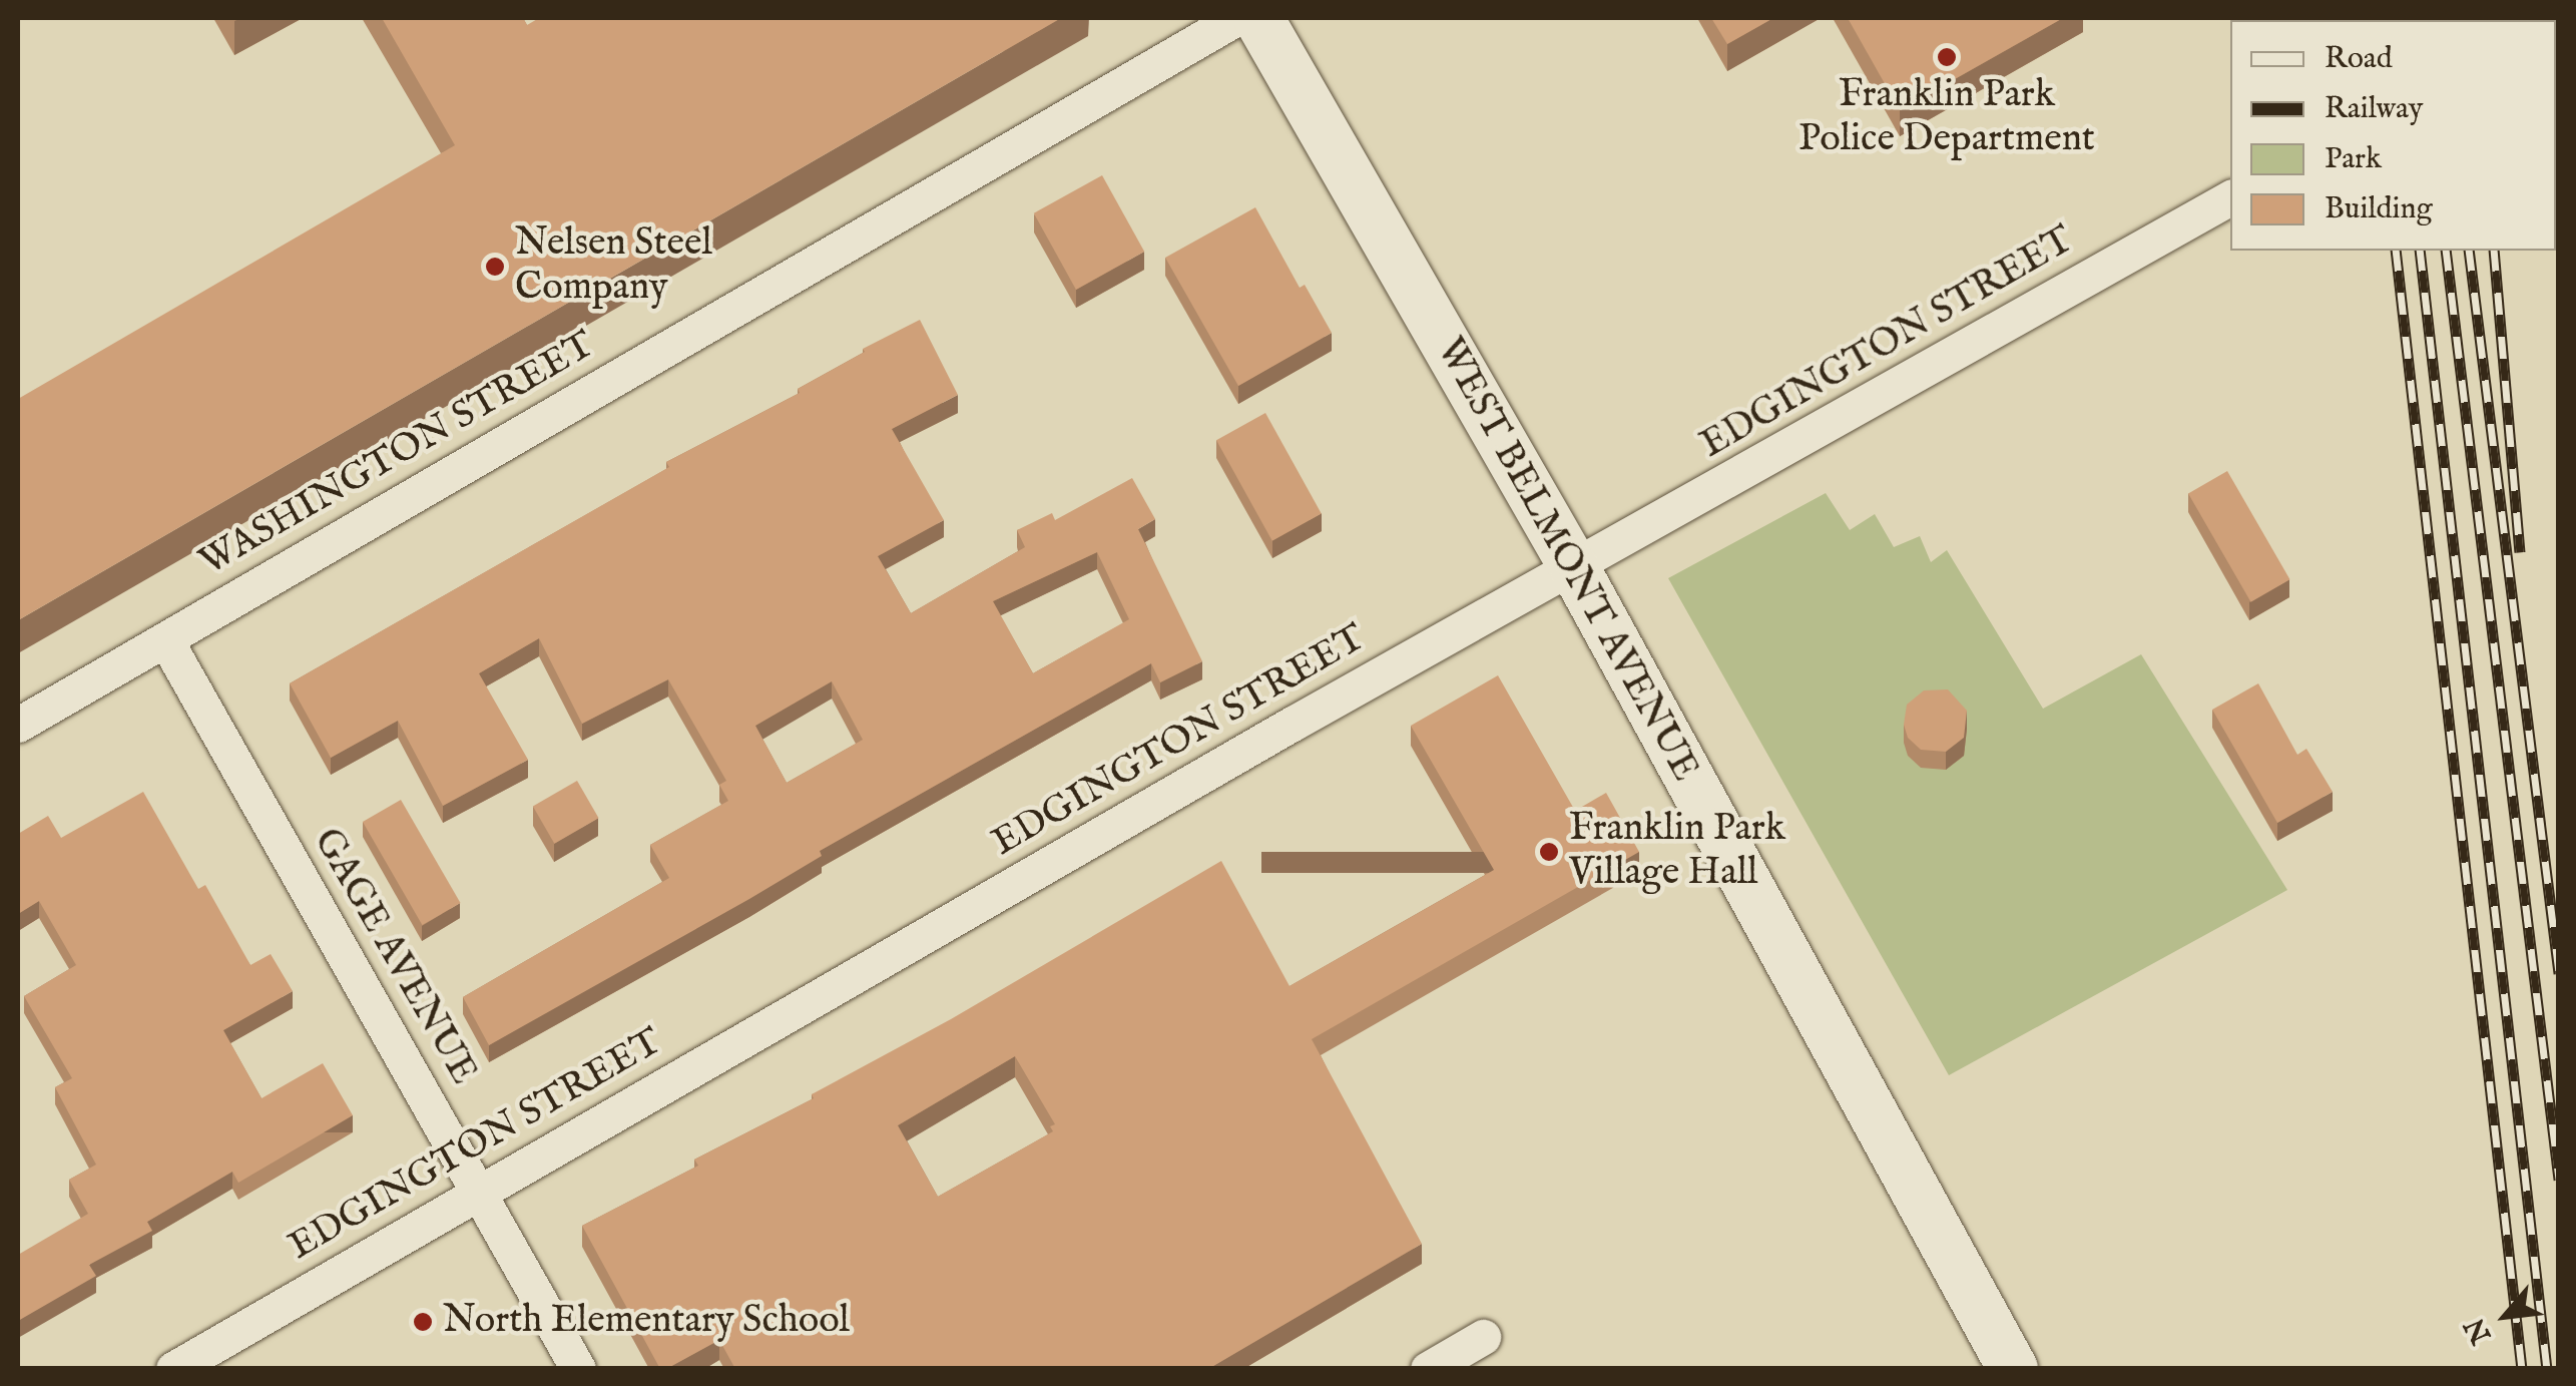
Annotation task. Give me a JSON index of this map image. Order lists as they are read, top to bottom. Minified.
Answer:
{"streets":{"main road":["WEST BELMONT AVENUE"],"street":["EDGINGTON STREET","WASHINGTON STREET","GAGE AVENUE"]},"crossings":[["EDGINGTON STREET","WEST BELMONT AVENUE"],["EDGINGTON STREET","GAGE AVENUE"],["WASHINGTON STREET","GAGE AVENUE"]],"places":["Franklin Park Police Department","Nelsen Steel Company","Franklin Park Village Hall","North Elementary School"],"legend":["Road","Railway","Park","Building"],"north":"bottom left"}
